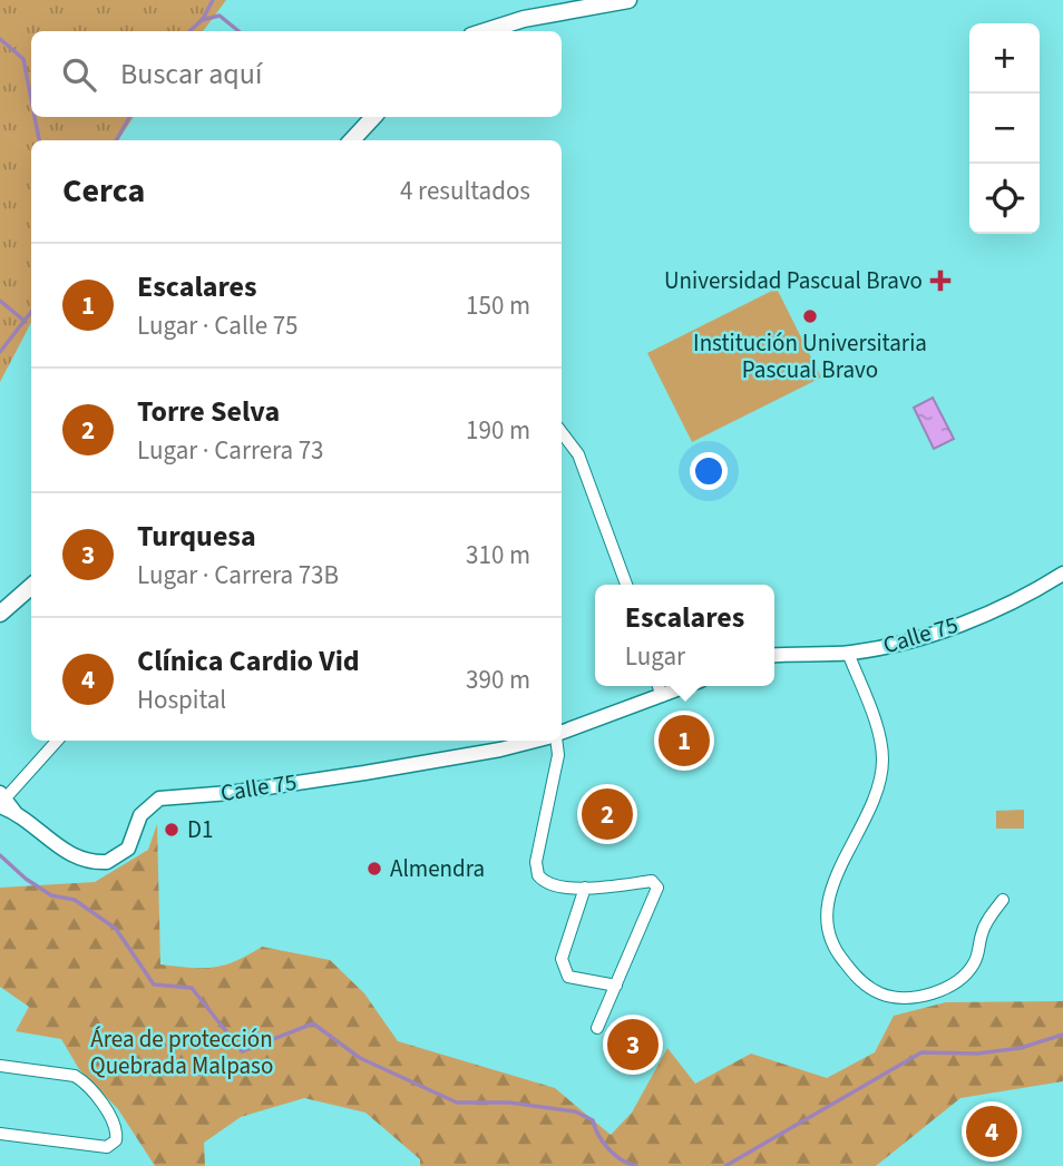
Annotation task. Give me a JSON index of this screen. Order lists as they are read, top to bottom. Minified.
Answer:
{"streets":{"street":["Calle 75"]},"parks":["Área de protección Quebrada Malpaso"],"places":{"health":["Universidad Pascual Bravo"],"other":["Institución Universitaria Pascual Bravo","D1","Almendra"]},"page":{"map_buttons":["+","−"],"search":"Buscar aquí","heading":["Cerca","4 resultados"],"list":[{"mark":"1","name":"Escalares","note":"Lugar · Calle 75","value":"150 m"},{"mark":"2","name":"Torre Selva","note":"Lugar · Carrera 73","value":"190 m"},{"mark":"3","name":"Turquesa","note":"Lugar · Carrera 73B","value":"310 m"},{"mark":"4","name":"Clínica Cardio Vid","note":"Hospital","value":"390 m"}],"popup":["Escalares","Lugar"],"pins":["1","2","3","4"]}}
